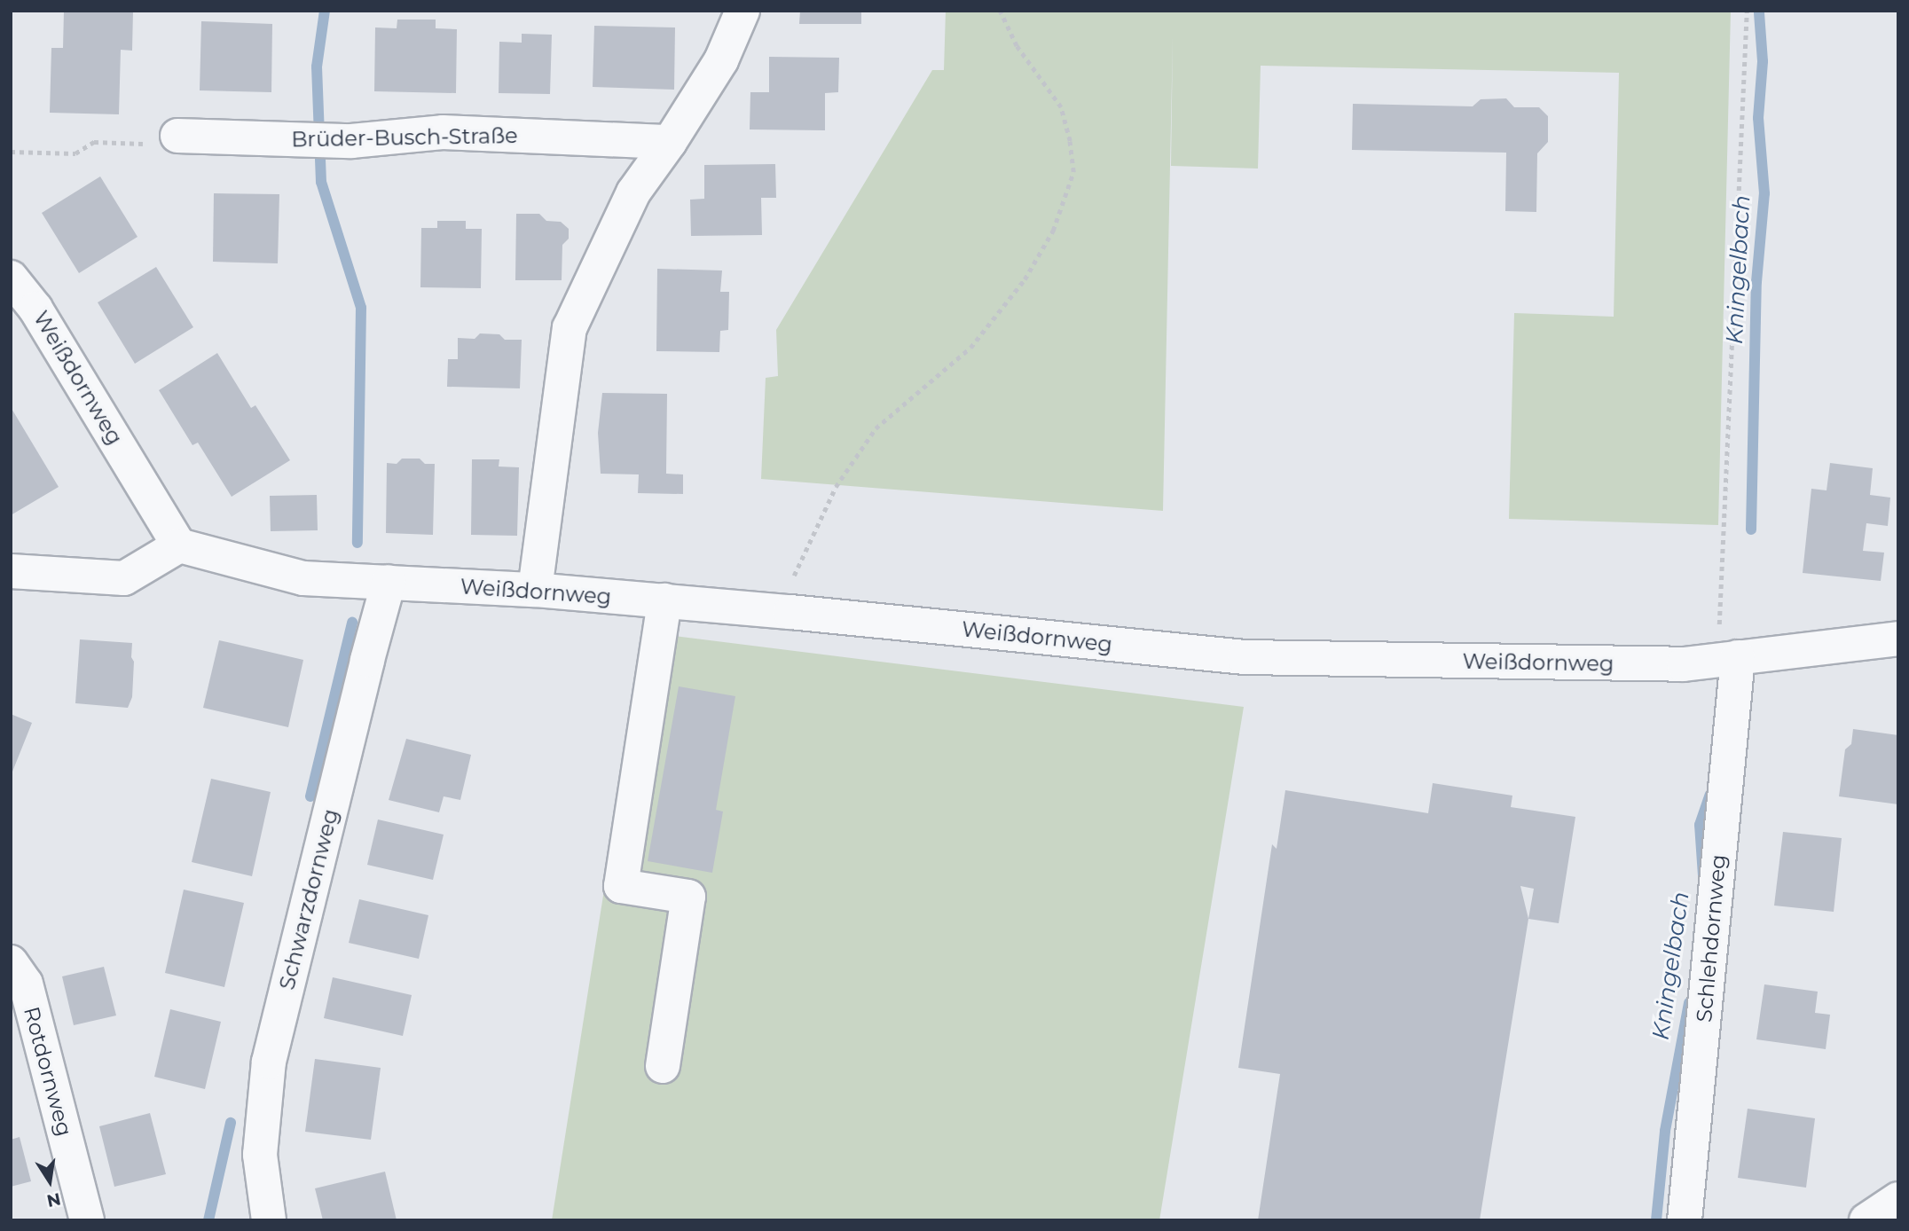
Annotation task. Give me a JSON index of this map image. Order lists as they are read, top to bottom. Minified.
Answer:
{"streets":{"street":["Brüder-Busch-Straße","Weißdornweg","Schwarzdornweg","Schlehdornweg","Rotdornweg"]},"crossings":[["Weißdornweg","Schwarzdornweg"],["Weißdornweg","Schlehdornweg"]],"water":["Kningelbach"],"north":"bottom"}
